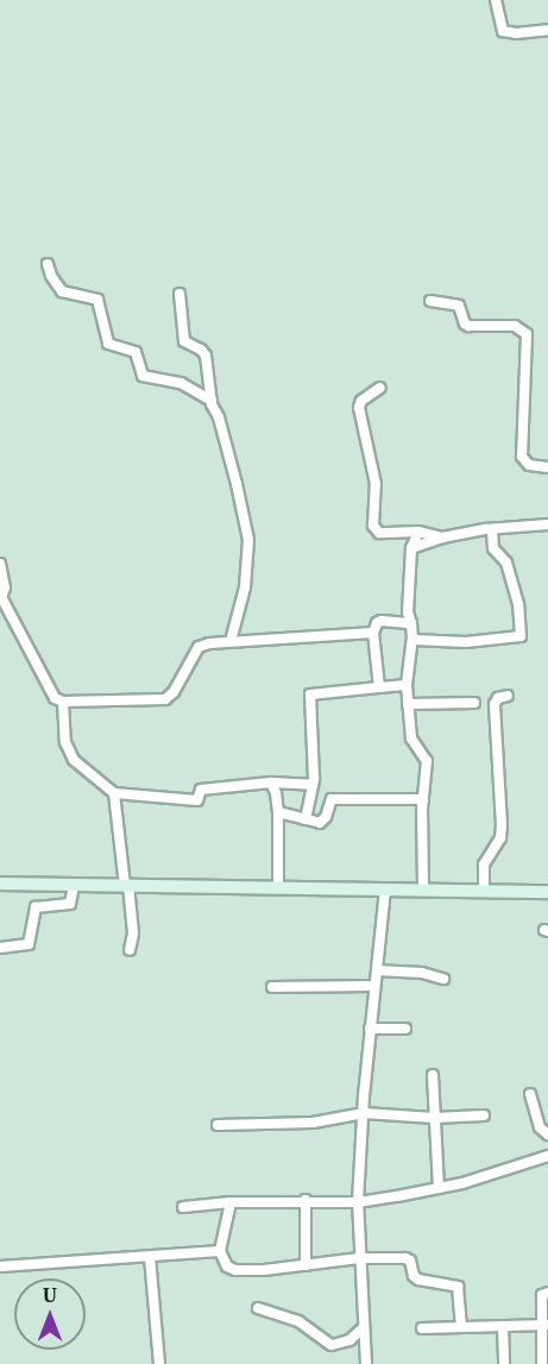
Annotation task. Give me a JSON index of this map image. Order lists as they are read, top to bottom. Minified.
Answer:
{"north":"top"}
